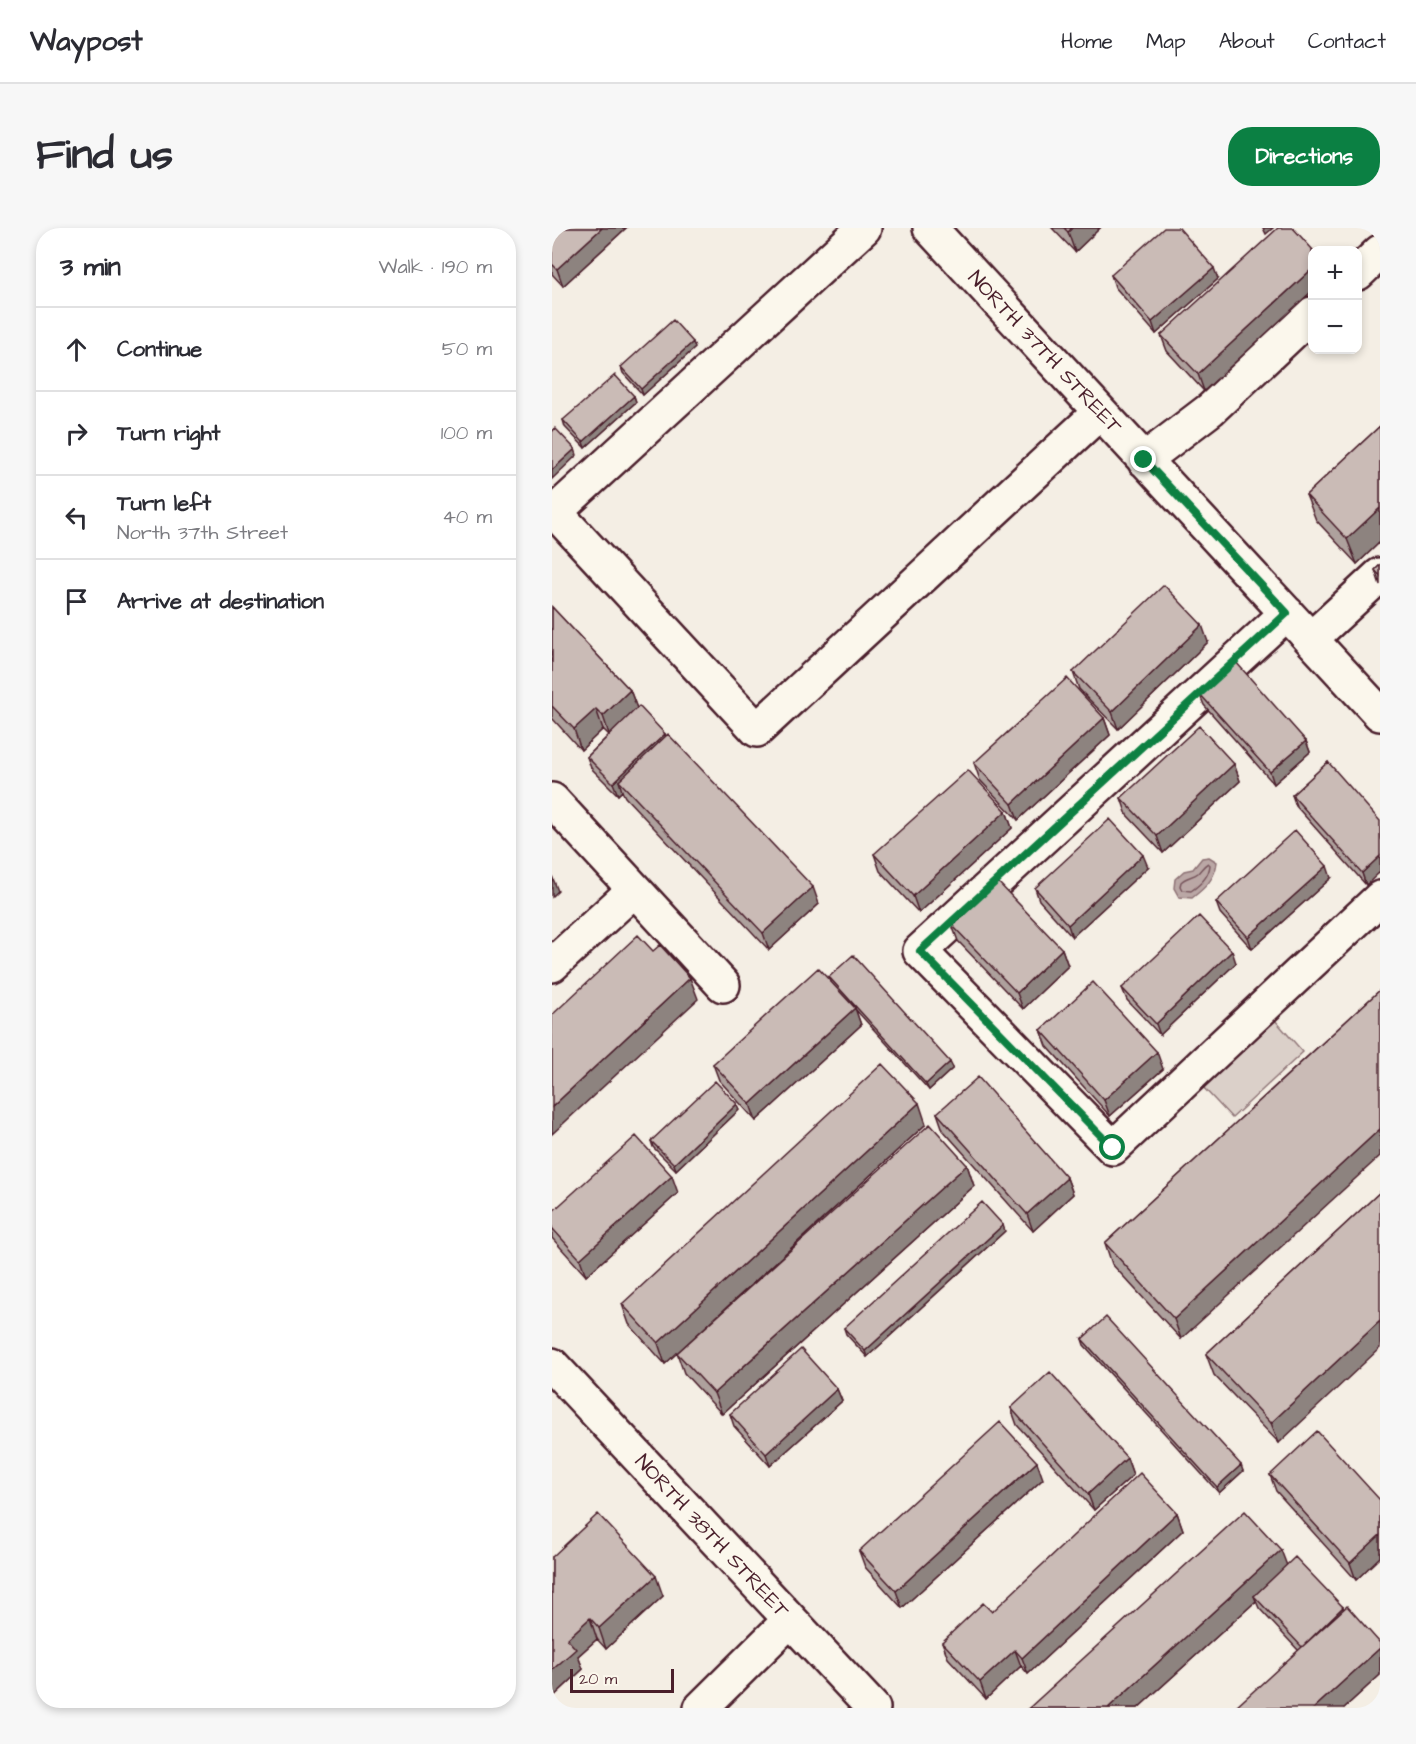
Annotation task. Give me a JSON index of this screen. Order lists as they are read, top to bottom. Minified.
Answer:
{"streets":{"street":["NORTH 37TH STREET","NORTH 38TH STREET"]},"scale_bar":"20 m","page":{"header":"Waypost","nav":["Home","Map","About","Contact"],"title":"Find us","buttons":"Directions","heading":["3 min","Walk · 190 m"],"map_buttons":["+","−"],"list":[["Continue","50 m"],["Turn right","100 m"],["Turn left","North 37th Street","40 m"],"Arrive at destination"],"scale":"20 m"}}
